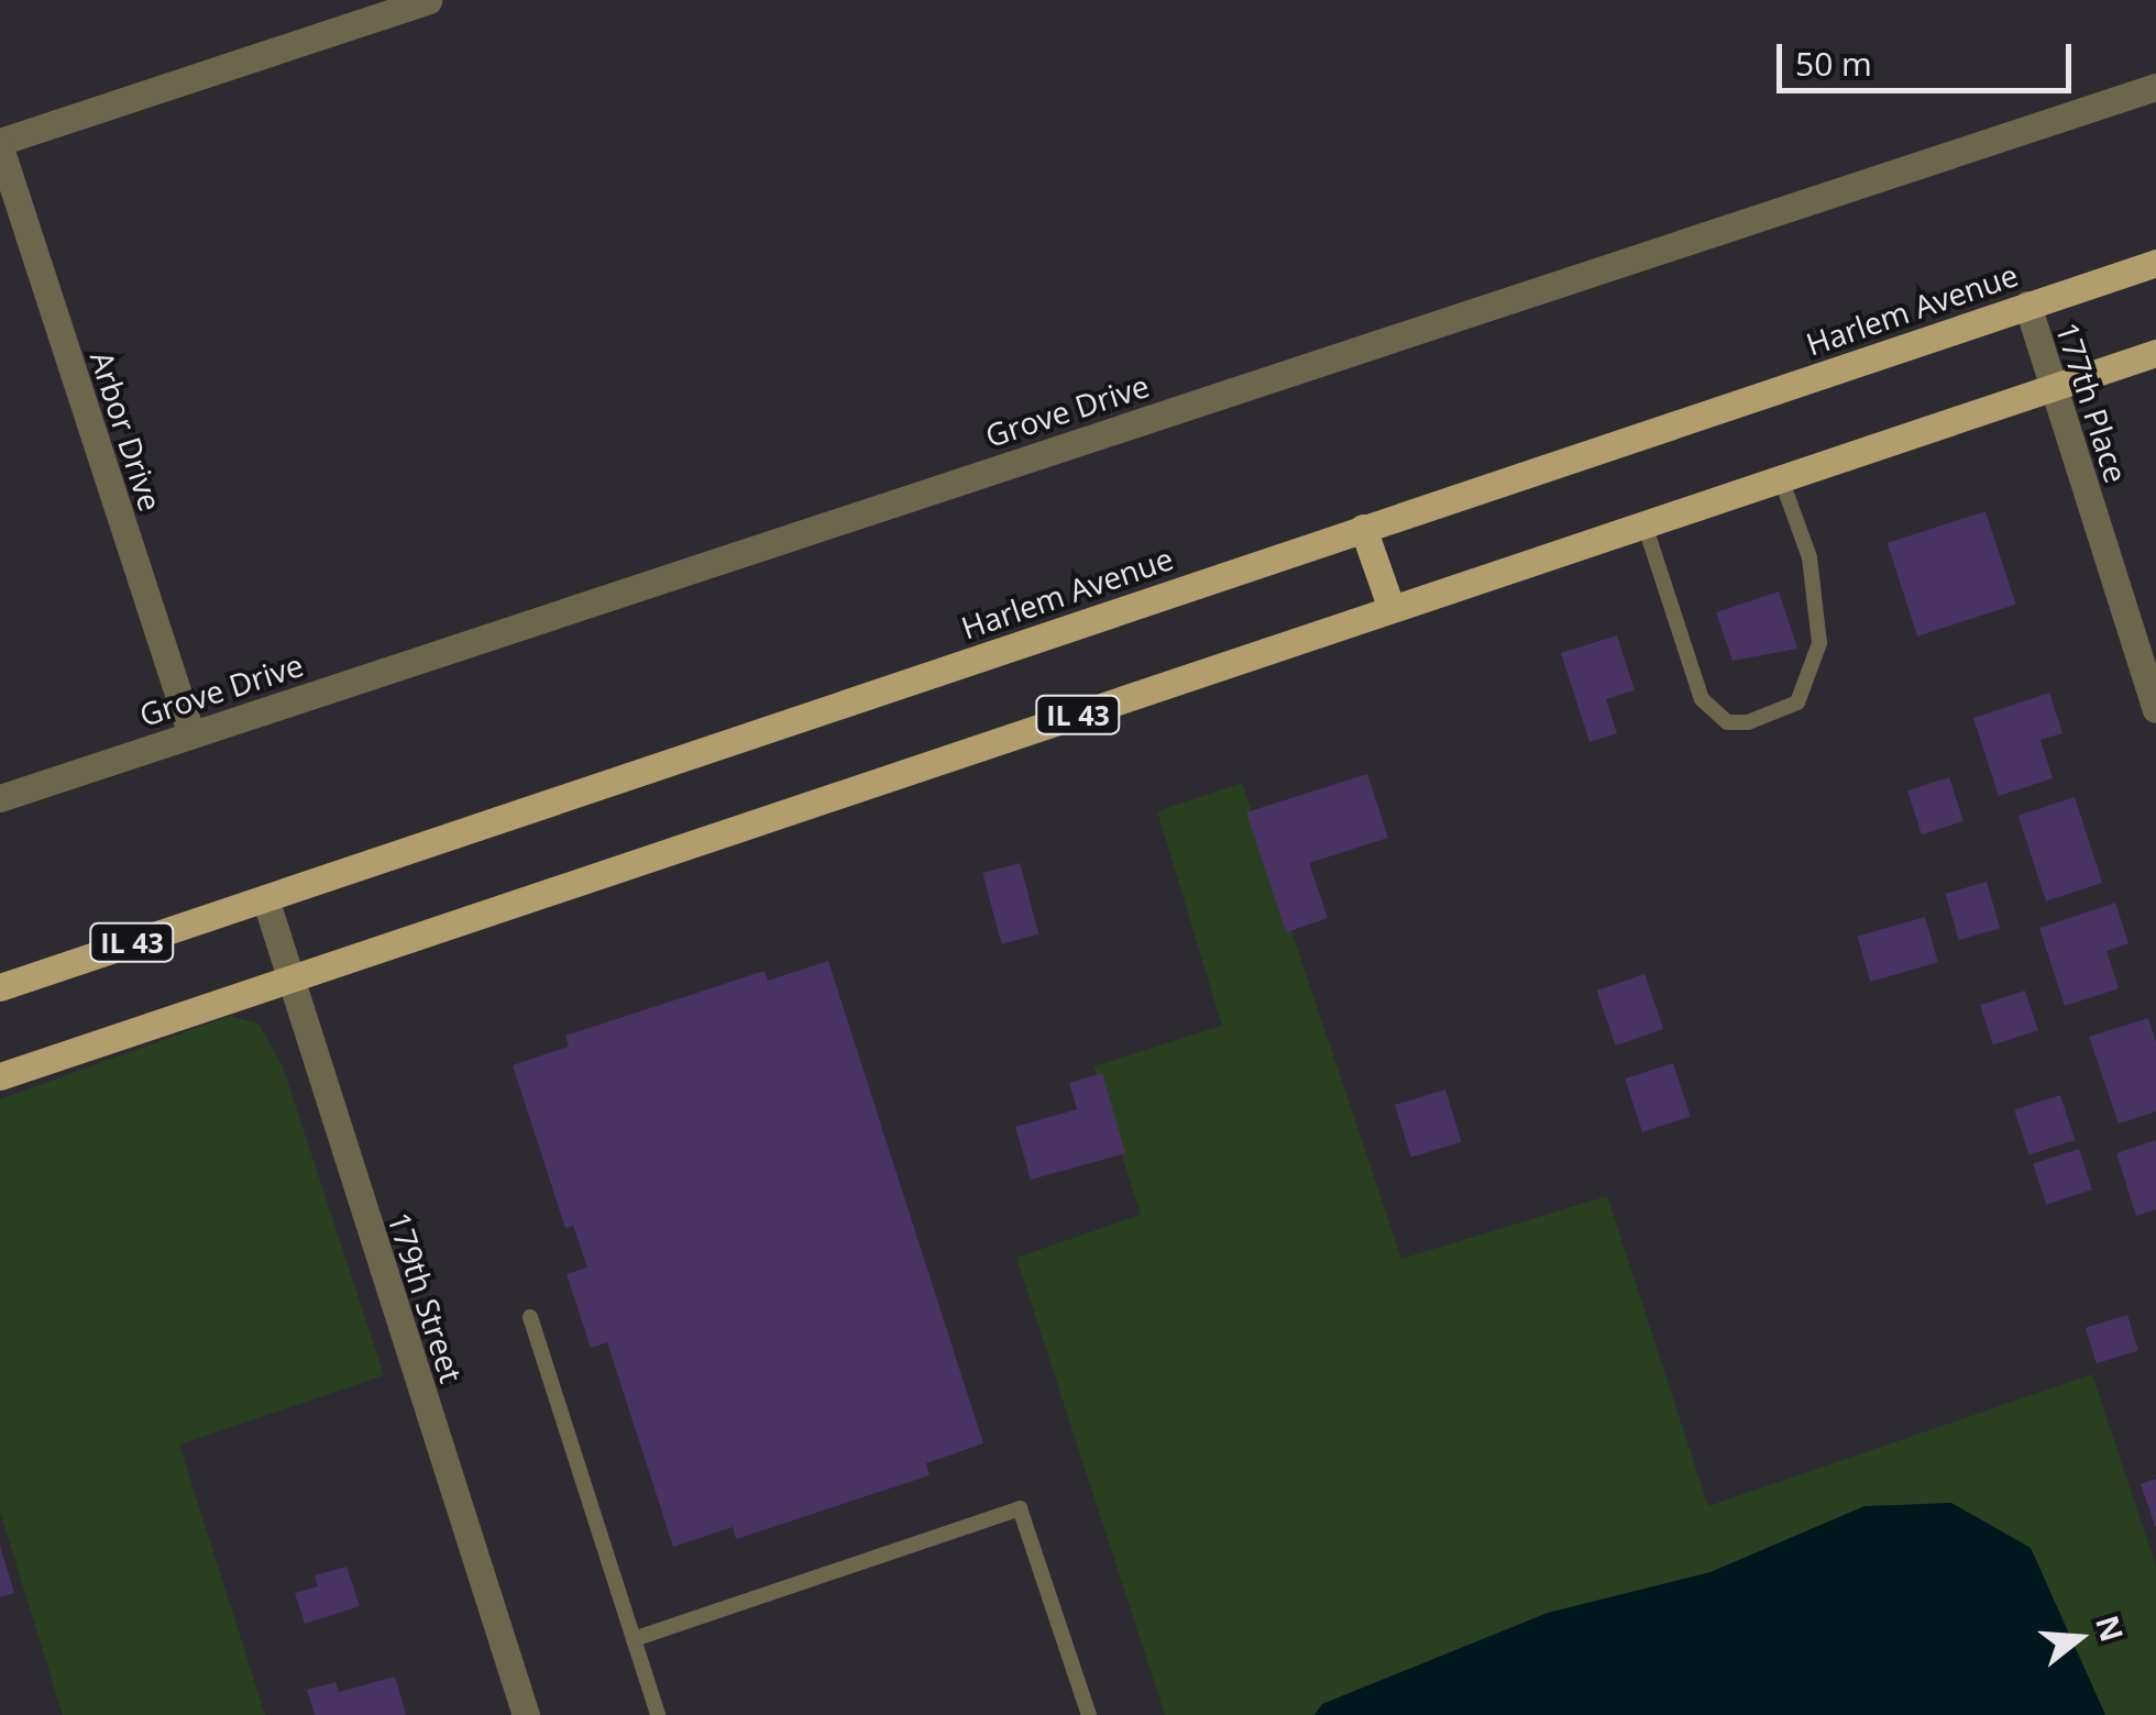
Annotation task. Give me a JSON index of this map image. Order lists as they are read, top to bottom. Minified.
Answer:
{"streets":{"main road":["Harlem Avenue","IL 43"],"street":["177th Place","Grove Drive","Arbor Drive","179th Street"]},"crossings":[["Harlem Avenue","177th Place"],["Harlem Avenue","179th Street"],["177th Place","IL 43"],["Grove Drive","Arbor Drive"],["IL 43","179th Street"]],"scale_bar":"50 m","north":"right"}
